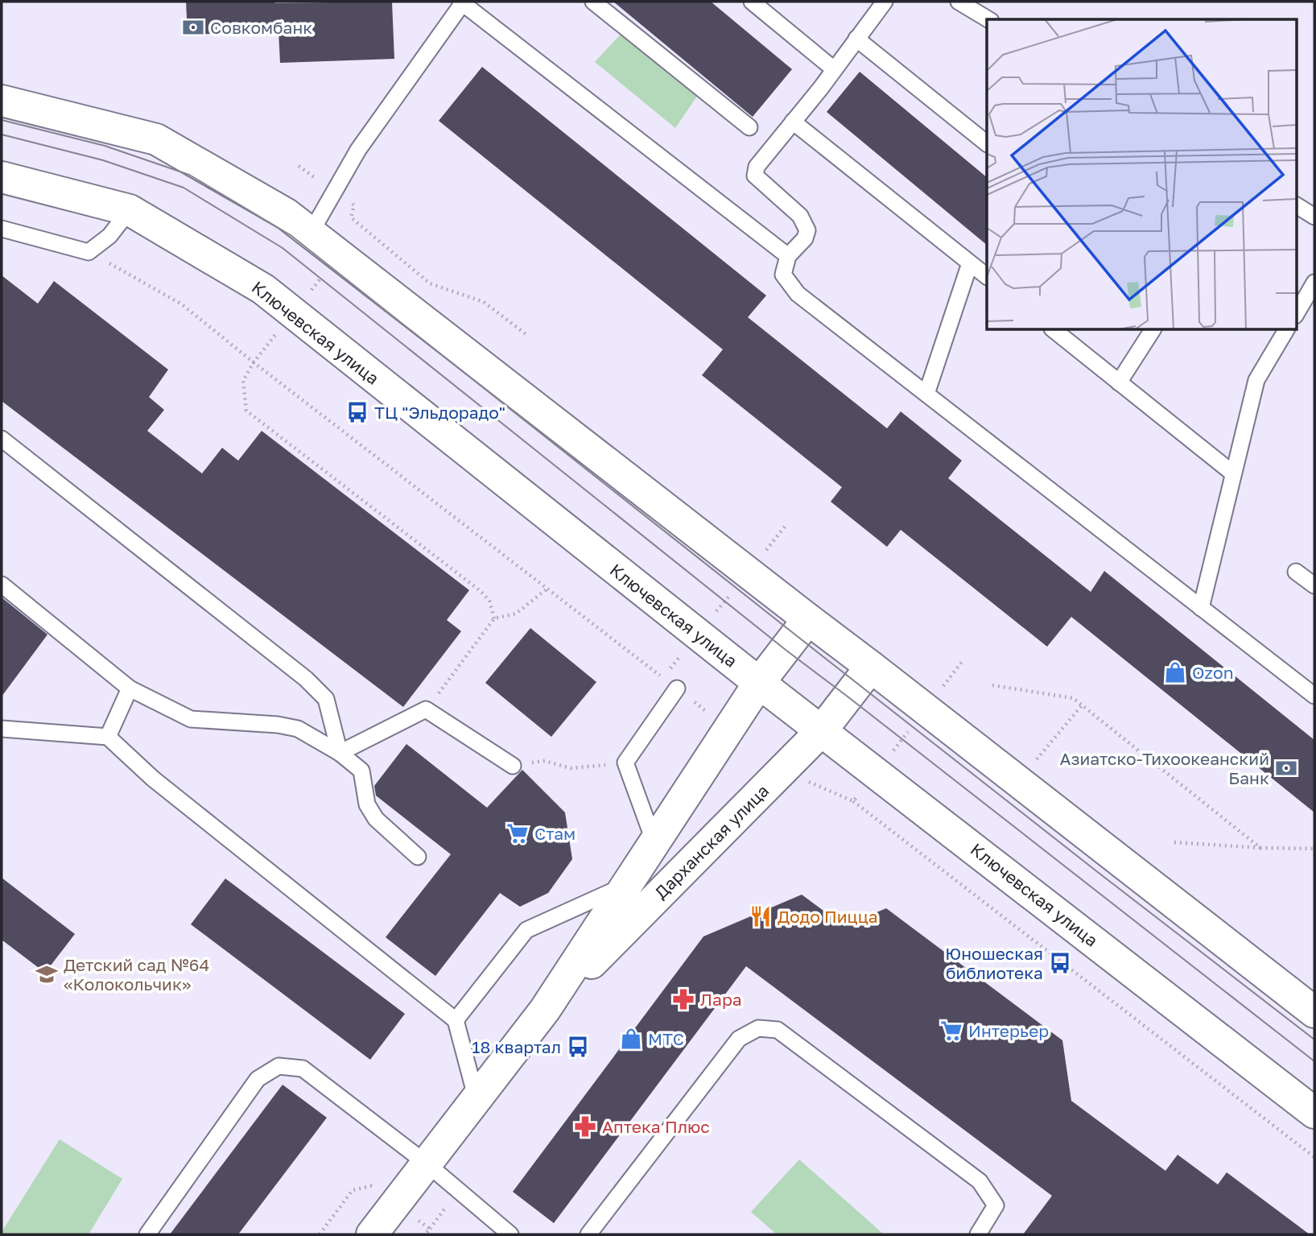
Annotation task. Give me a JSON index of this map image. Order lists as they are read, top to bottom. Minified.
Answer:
{"streets":{"main road":["Ключевская улица","Дарханская улица"]},"crossings":[["Ключевская улица","Дарханская улица"]],"places":{"bank":["Совкомбанк","Азиатско-Тихоокеанский Банк"],"bus stop":["ТЦ \"Эльдорадо\"","Юношеская библиотека","18 квартал"],"shop":["Ozon","МТС"],"supermarket":["Стам","Интерьер"],"restaurant":["Додо Пицца"],"school or university":["Детский сад №64 «Колокольчик»"],"pharmacy":["Лара","Аптека Плюс"]}}
